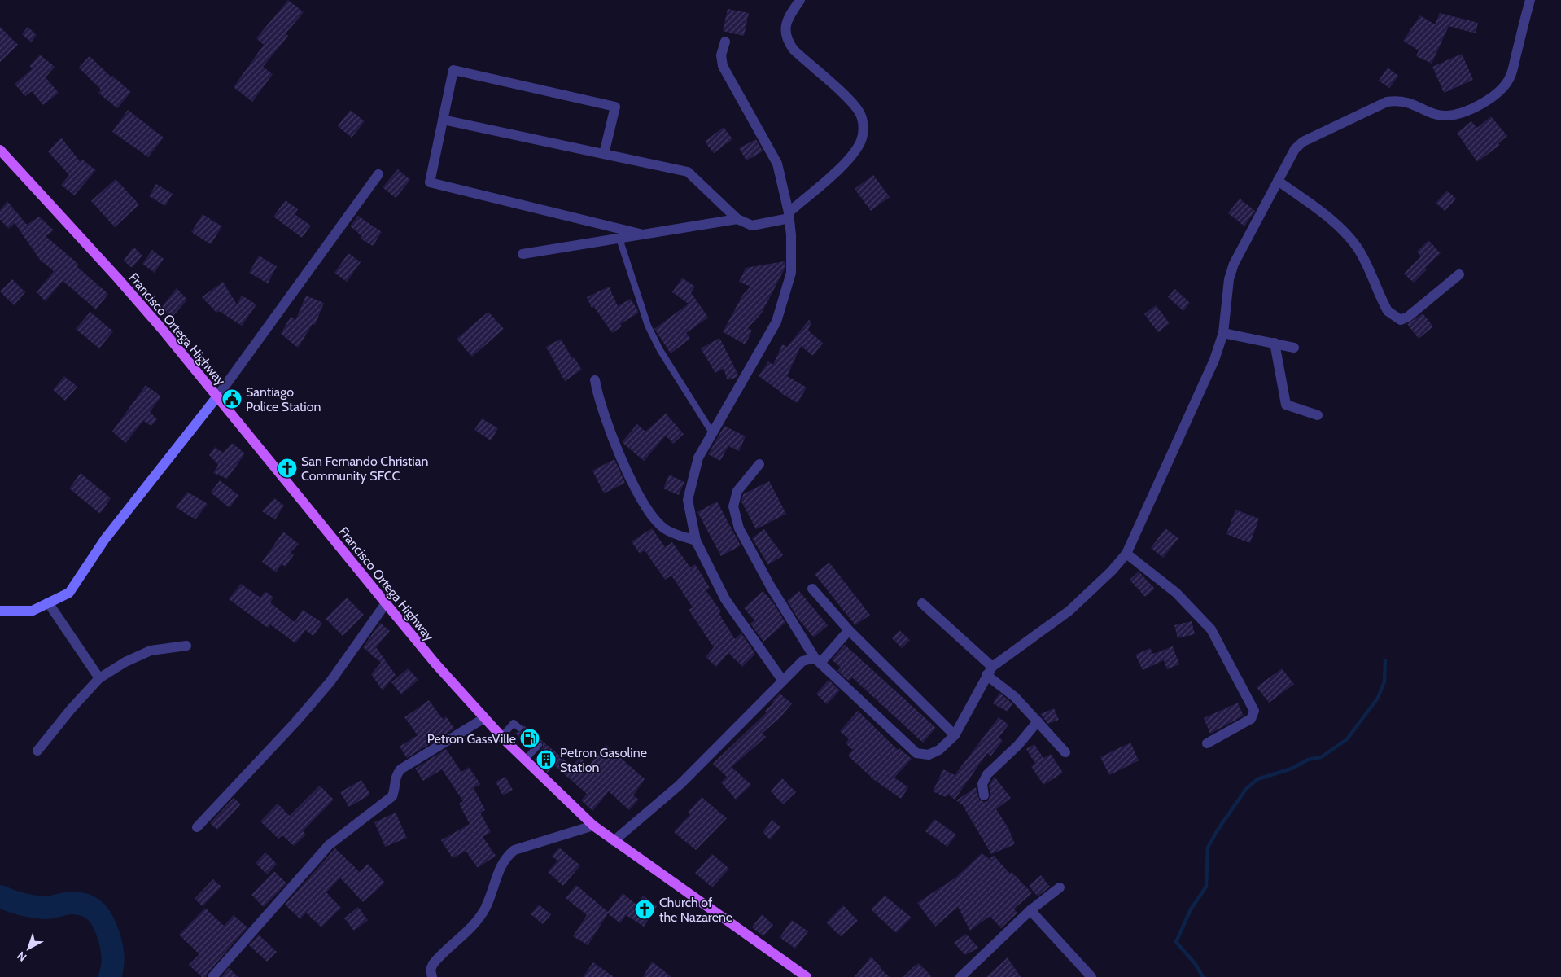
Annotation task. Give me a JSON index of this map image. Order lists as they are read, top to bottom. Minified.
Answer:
{"streets":{"main road":["Francisco Ortega Highway"]},"places":{"public building":["Santiago Police Station"],"church":["San Fernando Christian Community SFCC","Church of the Nazarene"],"fuel station":["Petron GassVille"],"building":["Petron Gasoline Station"]},"north":"bottom left"}
